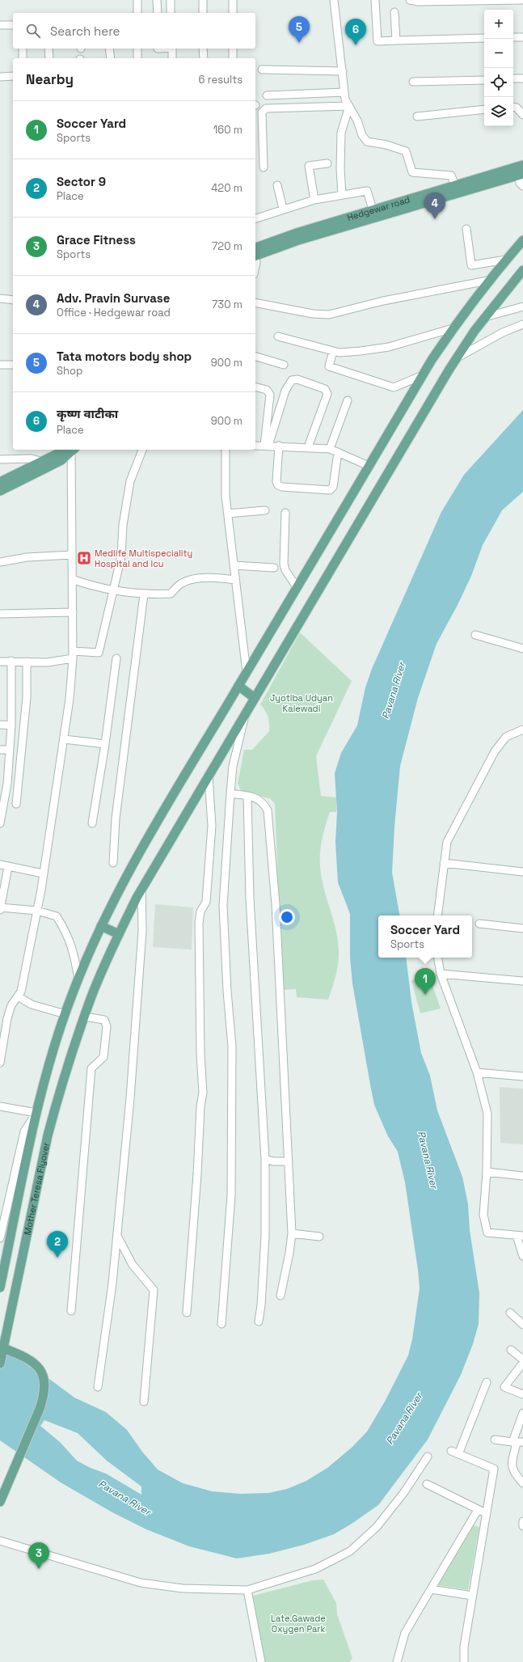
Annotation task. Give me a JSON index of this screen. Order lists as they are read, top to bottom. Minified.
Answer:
{"streets":{"main road":["Hedgewar road","Mother Teresa Flyover"]},"water":["Pavana River"],"parks":["Jyotiba Udyan Kalewadi","Late.Gawade Oxygen Park"],"places":{"hospital":["Medlife Multispeciality Hospital and Icu"]},"page":{"map_buttons":["+","−"],"search":"Search here","pins":["5","6","4","1","2","3"],"heading":["Nearby","6 results"],"list":[{"mark":"1","name":"Soccer Yard","note":"Sports","value":"160 m"},{"mark":"2","name":"Sector 9","note":"Place","value":"420 m"},{"mark":"3","name":"Grace Fitness","note":"Sports","value":"720 m"},{"mark":"4","name":"Adv. Pravin Survase","note":"Office · Hedgewar road","value":"730 m"},{"mark":"5","name":"Tata motors body shop","note":"Shop","value":"900 m"},{"mark":"6","name":"कृष्ण वाटीका","note":"Place","value":"900 m"}],"popup":["Soccer Yard","Sports"]}}
